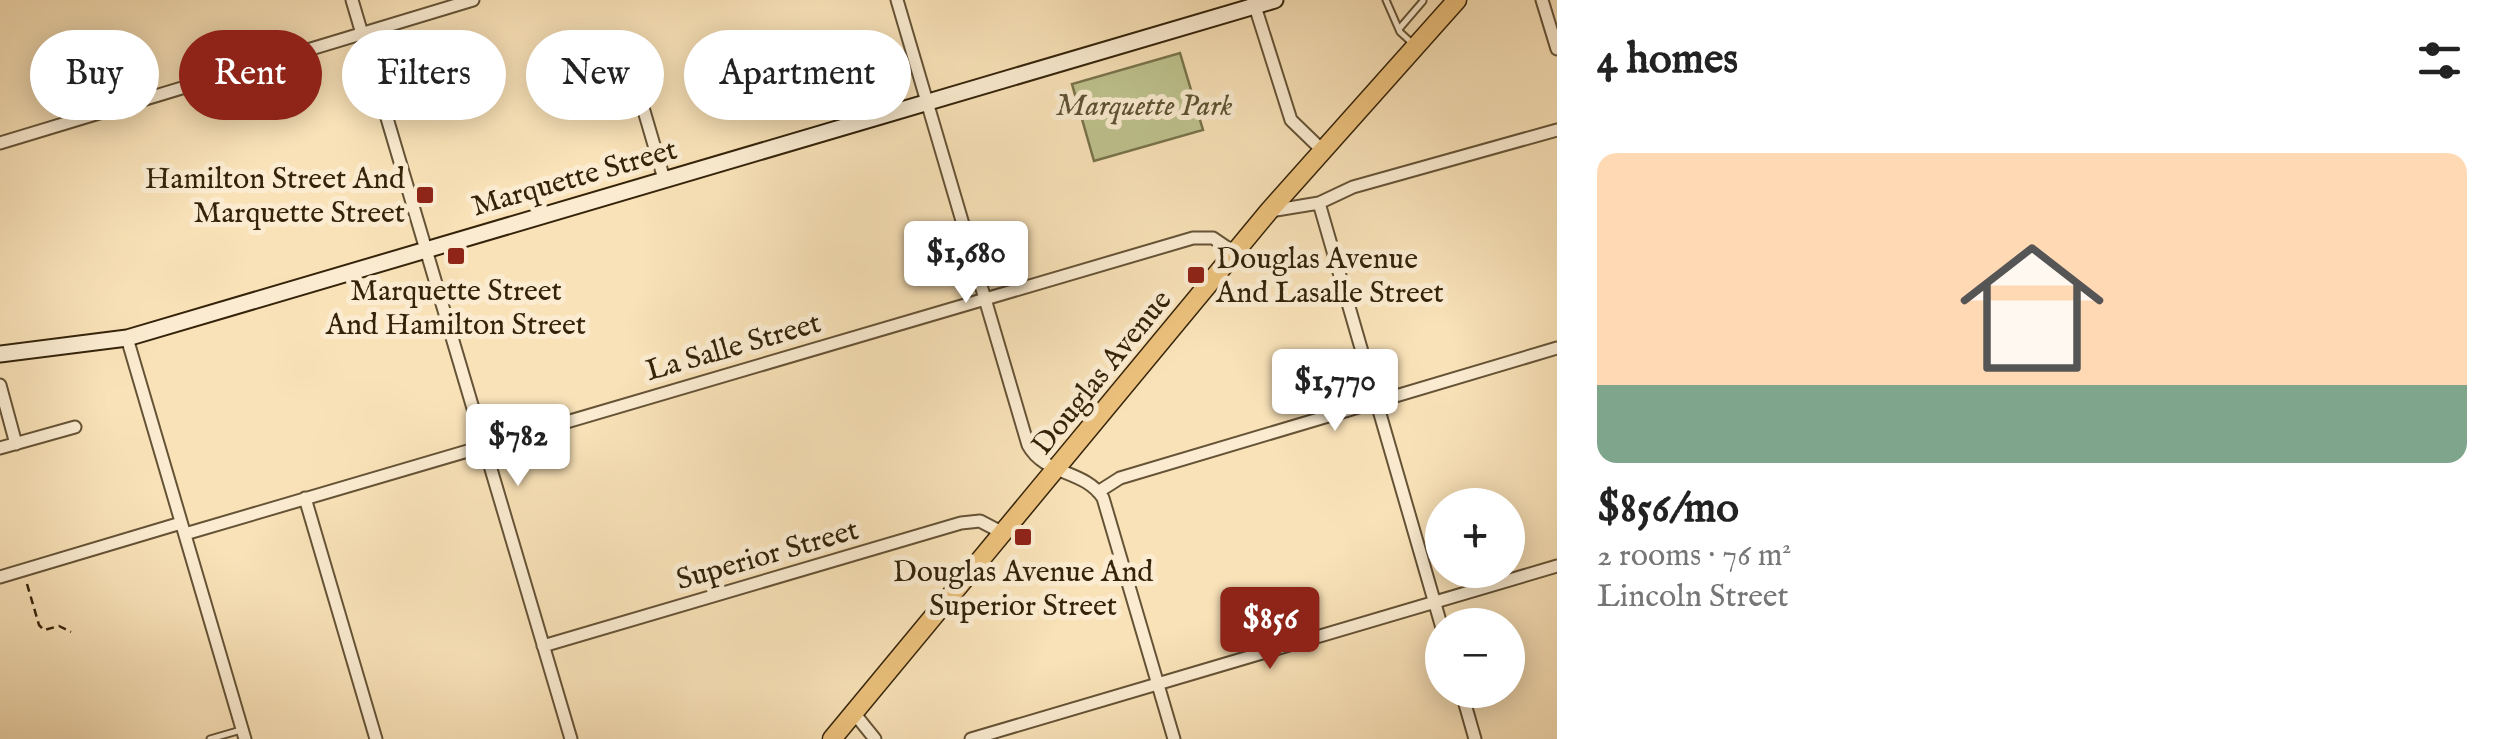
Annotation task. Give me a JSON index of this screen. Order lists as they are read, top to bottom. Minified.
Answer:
{"streets":{"main road":["Douglas Avenue"],"street":["Marquette Street","La Salle Street","Superior Street"]},"crossings":[["La Salle Street","Douglas Avenue"],["Douglas Avenue","Superior Street"]],"parks":["Marquette Park"],"places":{"transit":["Hamilton Street And Marquette Street","Marquette Street And Hamilton Street","Douglas Avenue And Lasalle Street","Douglas Avenue And Superior Street"]},"page":{"heading":"4 homes","chip":["Buy","Rent","Filters","New","Apartment"],"list":[{"name":"$856/mo","note":"2 rooms · 76 m² · Lincoln Street"}],"price":["$1,680","$1,770","$782","$856"],"map_buttons":["+","−"]}}
